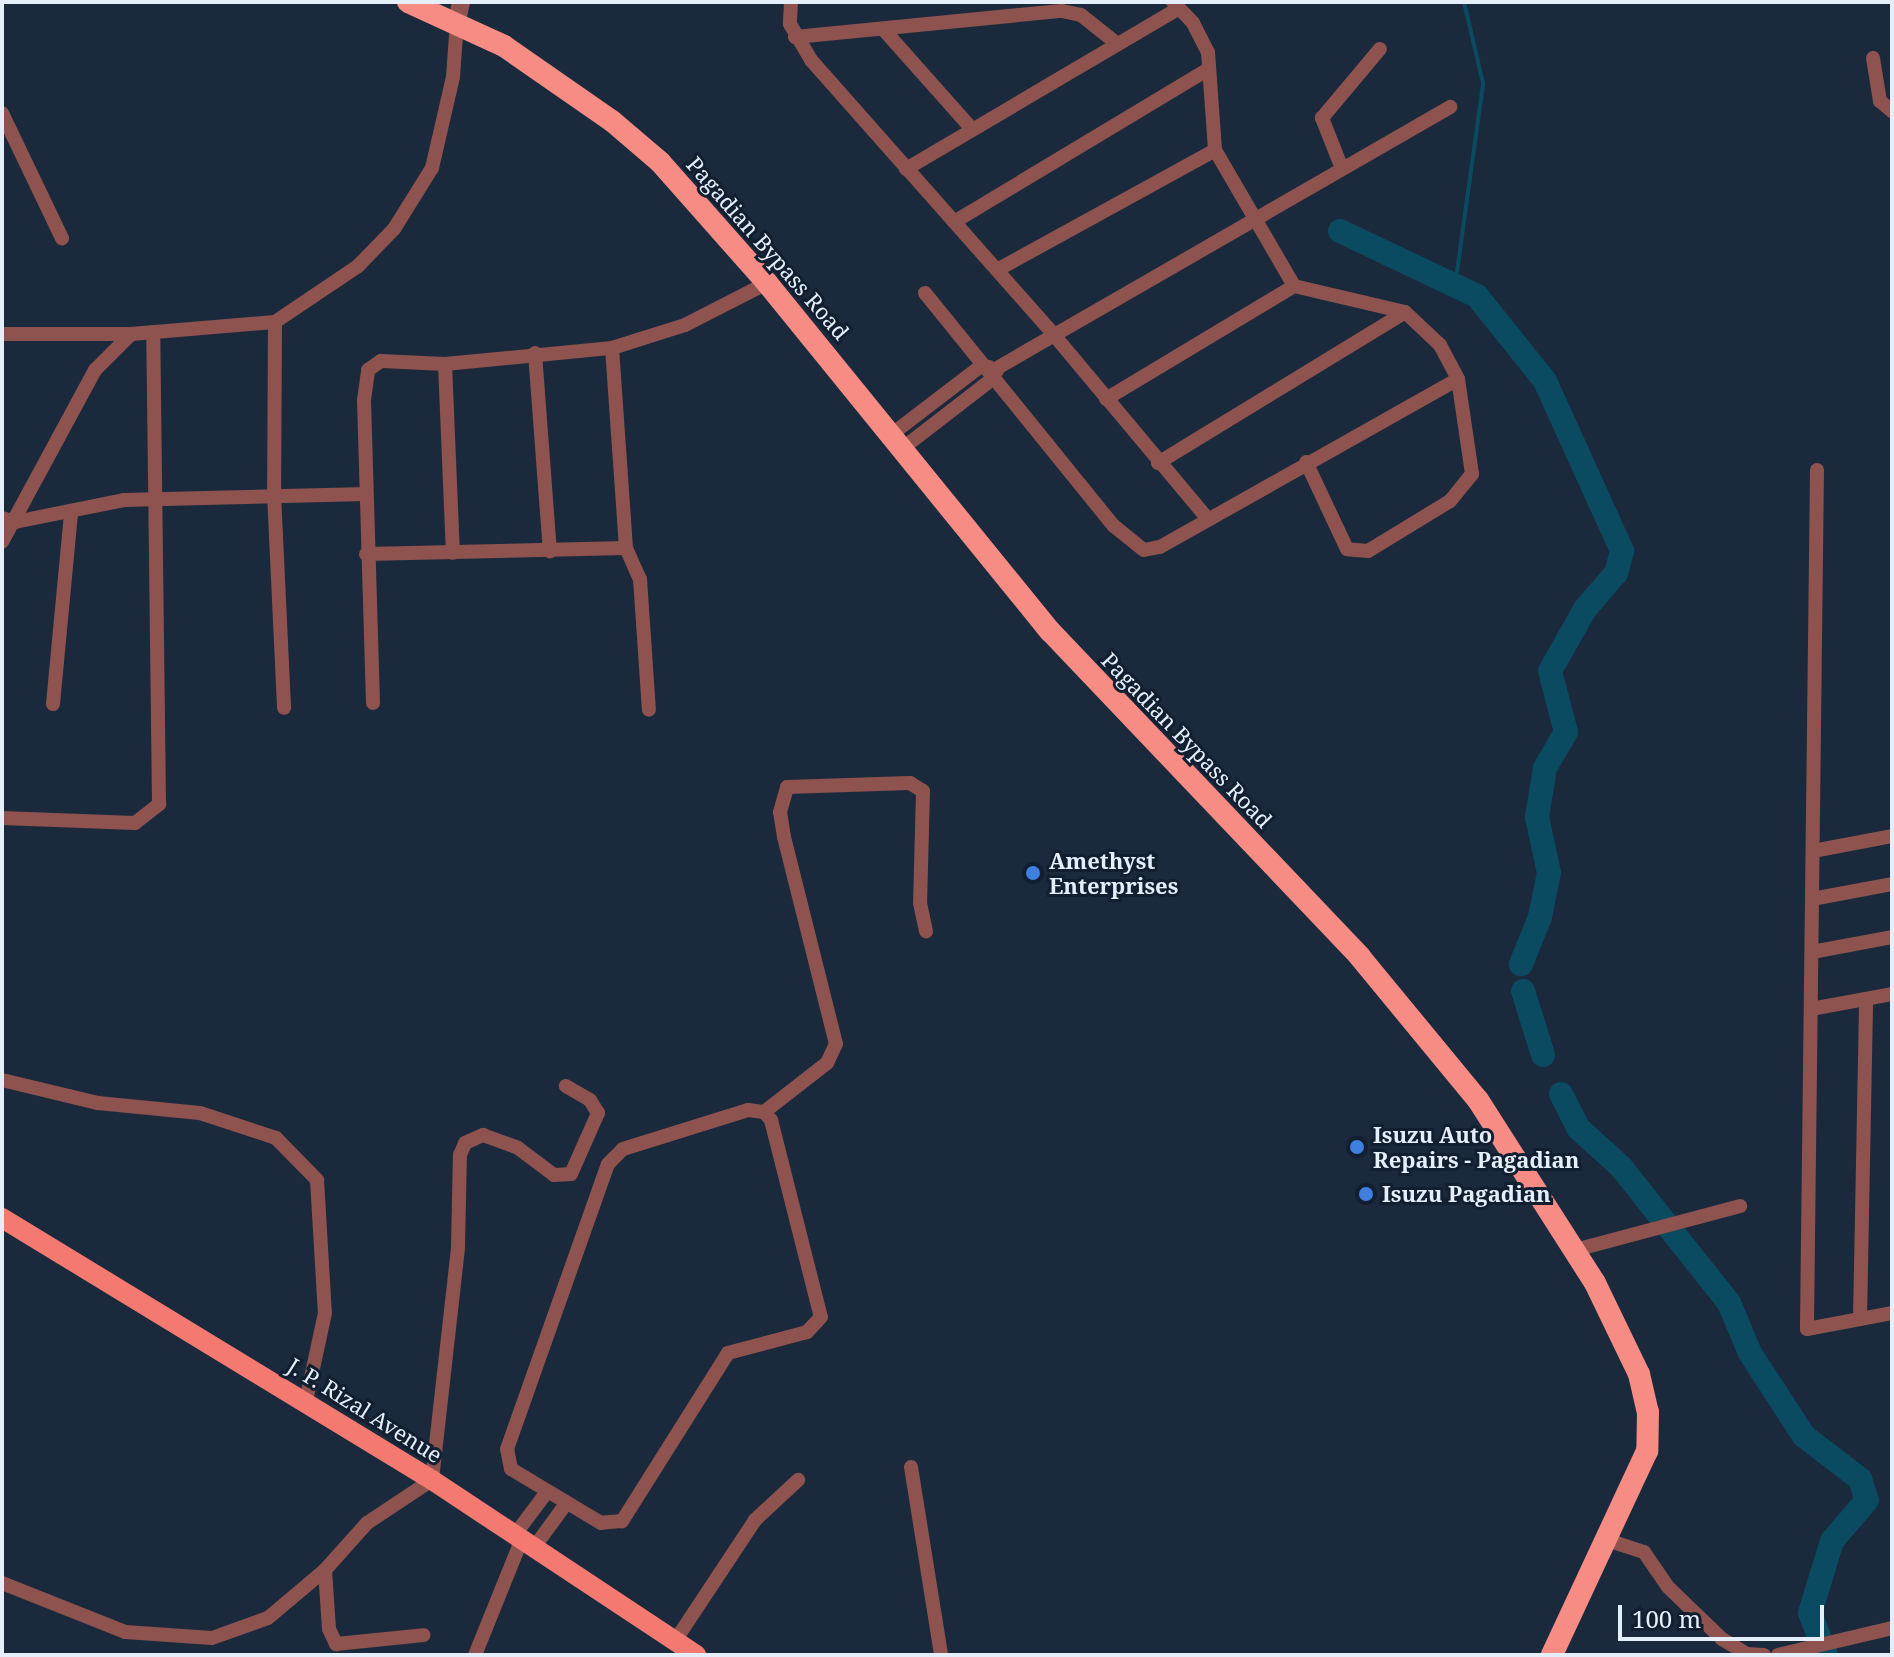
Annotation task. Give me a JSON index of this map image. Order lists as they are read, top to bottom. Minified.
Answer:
{"streets":{"highway":["Pagadian Bypass Road"],"main road":["J. P. Rizal Avenue"]},"places":["Amethyst Enterprises","Isuzu Auto Repairs - Pagadian","Isuzu Pagadian"],"scale_bar":"100 m"}
